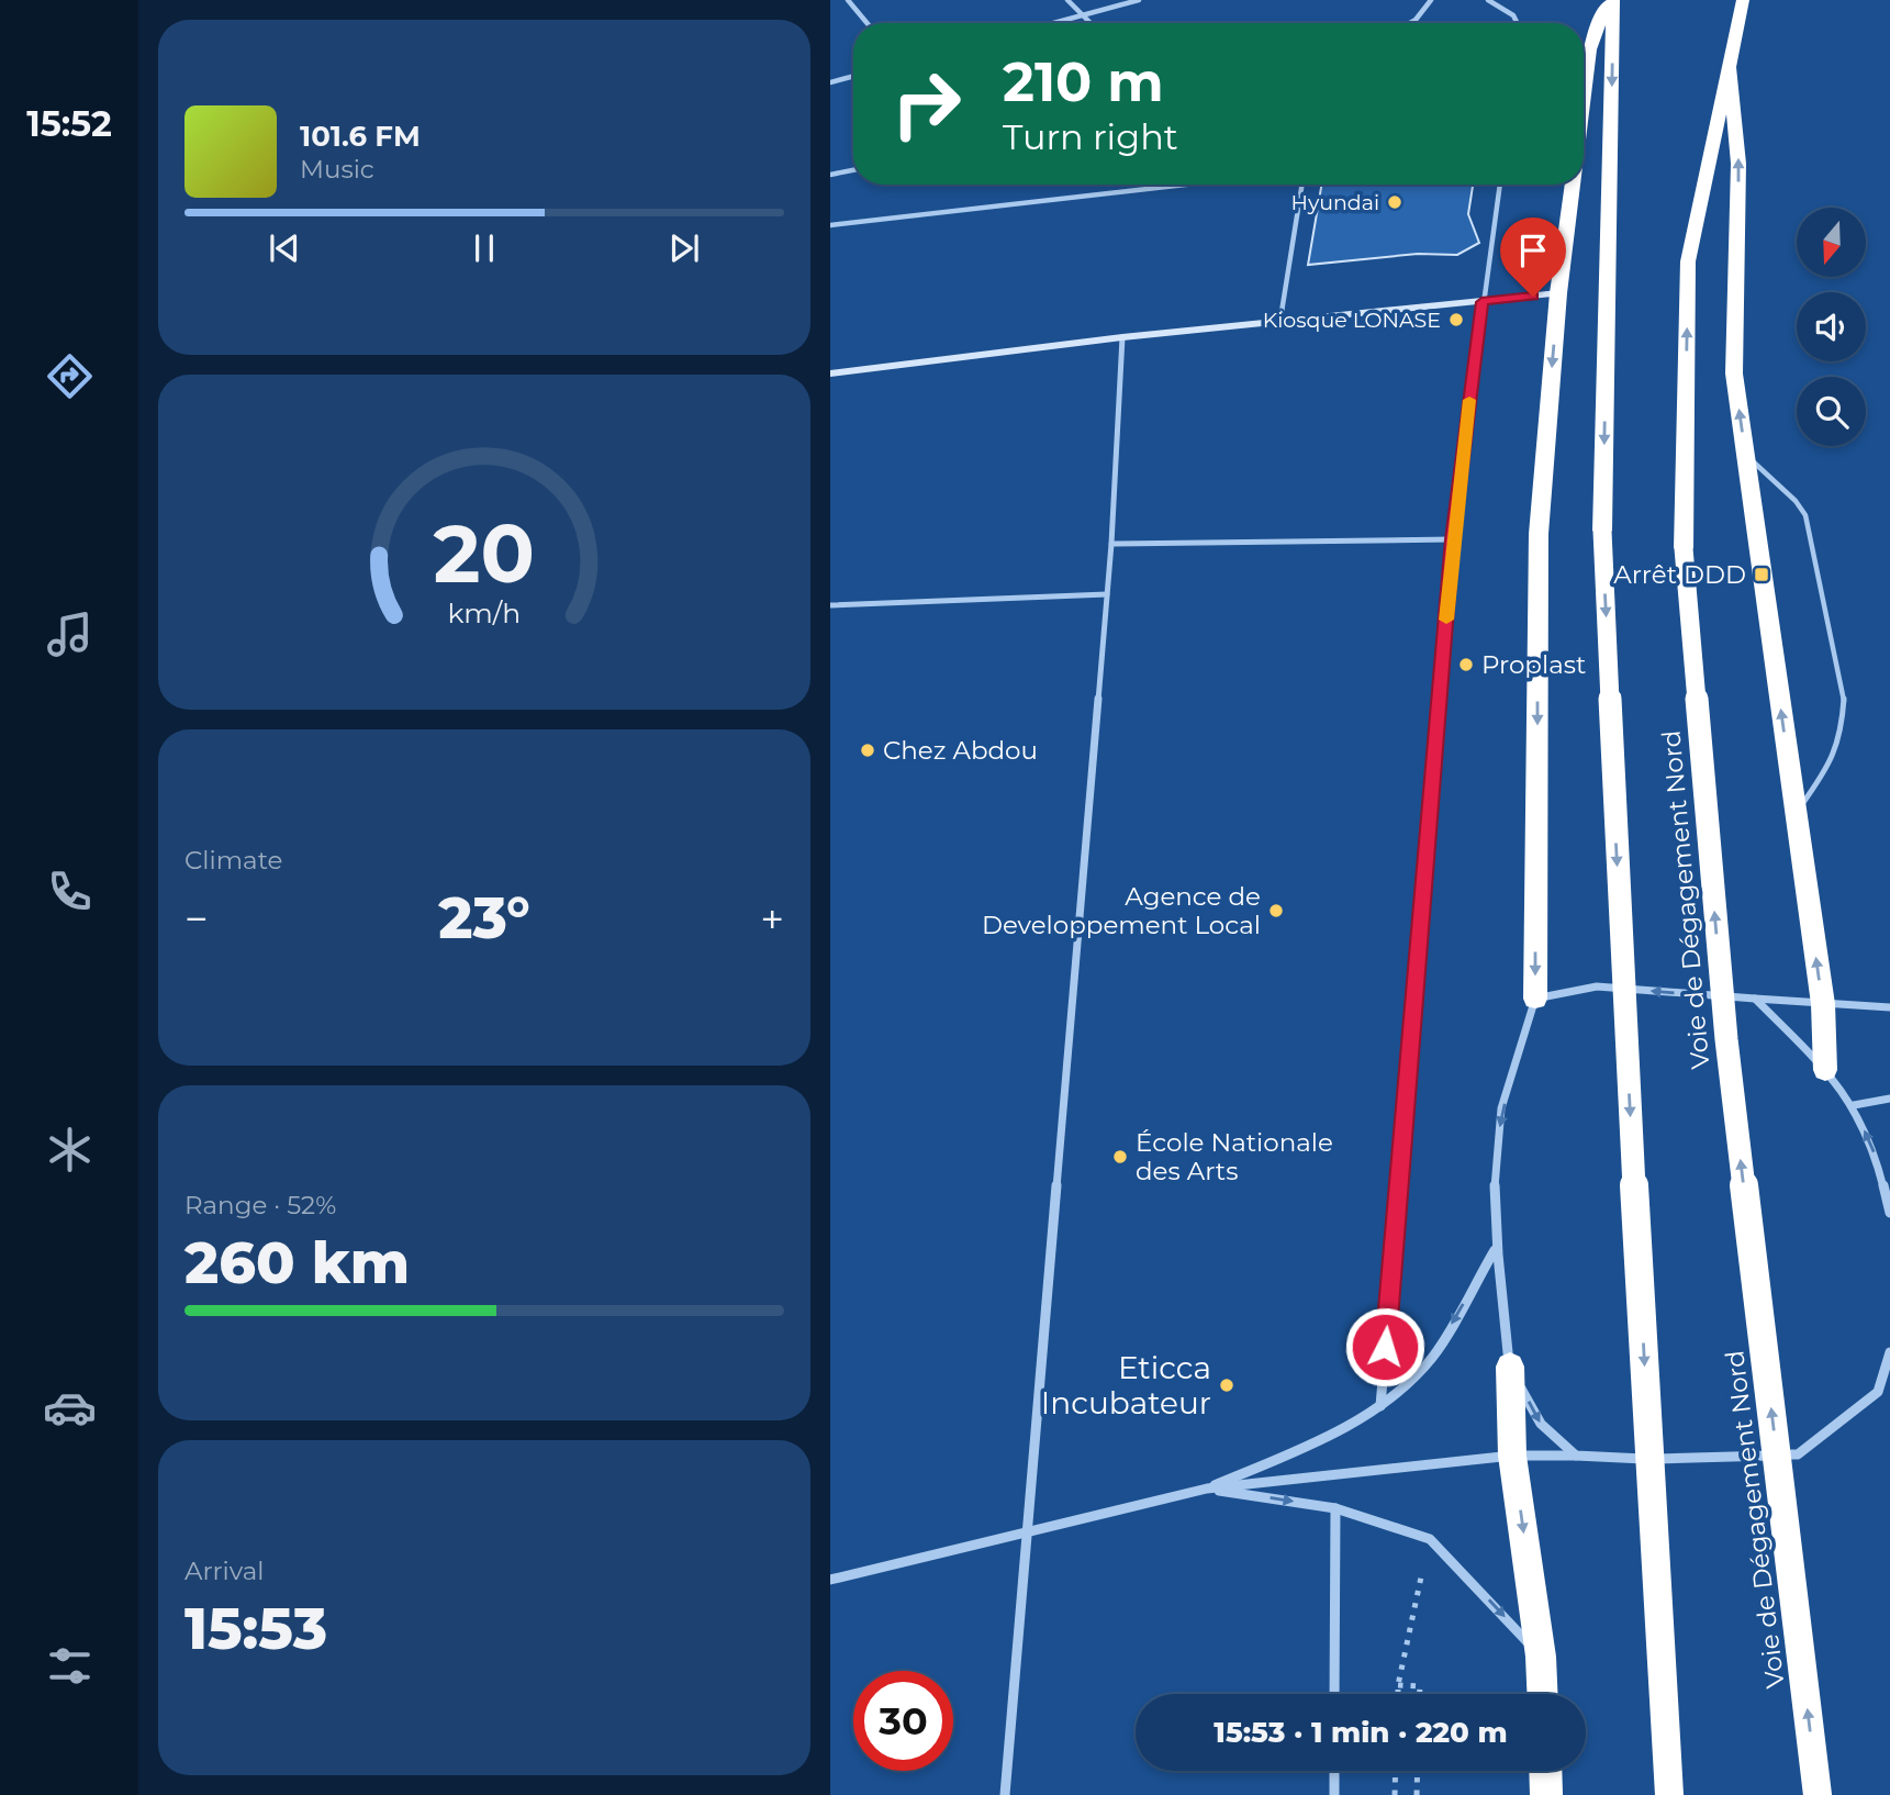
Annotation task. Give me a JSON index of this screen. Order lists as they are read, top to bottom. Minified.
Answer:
{"streets":{"highway":["Voie de Dégagement Nord"]},"places":{"other":["Hyundai","Kiosque LONASE","Proplast","Chez Abdou","Agence de Developpement Local","École Nationale des Arts","Eticca Incubateur"],"transit":["Arrêt DDD"]},"north":"bottom","page":{"tabs":"15:52","turn":["210 m","Turn right"],"song":["101.6 FM","Music"],"tile":["Climate",["Range · 52%","260 km"],["Arrival","15:53"]],"heat":["−","23°","+"],"limit":"30","trip":"15:53 · 1 min · 220 m","gauge":["20","km/h"]}}
